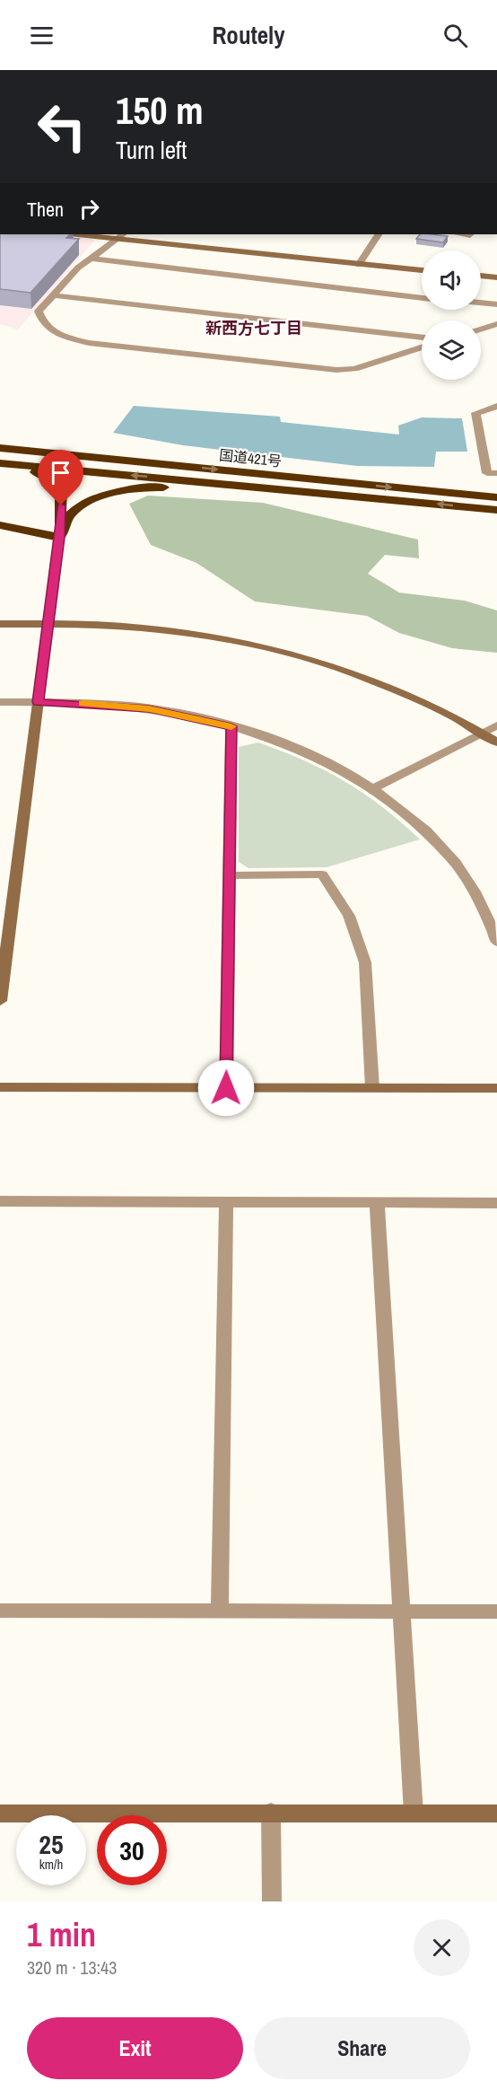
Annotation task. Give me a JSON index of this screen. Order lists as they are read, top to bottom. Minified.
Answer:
{"streets":{"highway":["国道421号"]},"districts":["新西方七丁目"],"page":{"header":"Routely","turn":["150 m","Turn left"],"then":"Then","speed":"25 km/h","limit":"30","heading":["1 min","320 m · 13:43"],"buttons":["Exit","Share"]}}
